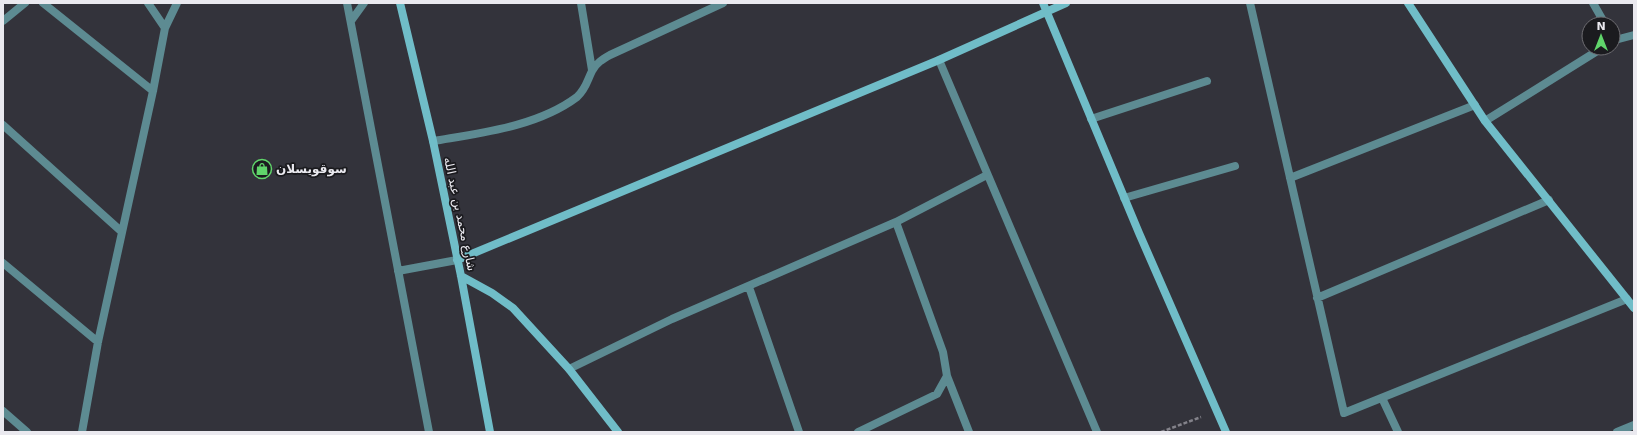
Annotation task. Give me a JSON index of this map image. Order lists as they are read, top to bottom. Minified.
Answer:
{"streets":{"street":["شارع محمد بن عبد الله"]},"places":{"shop":["سوقويسلان"]},"north":"top"}
